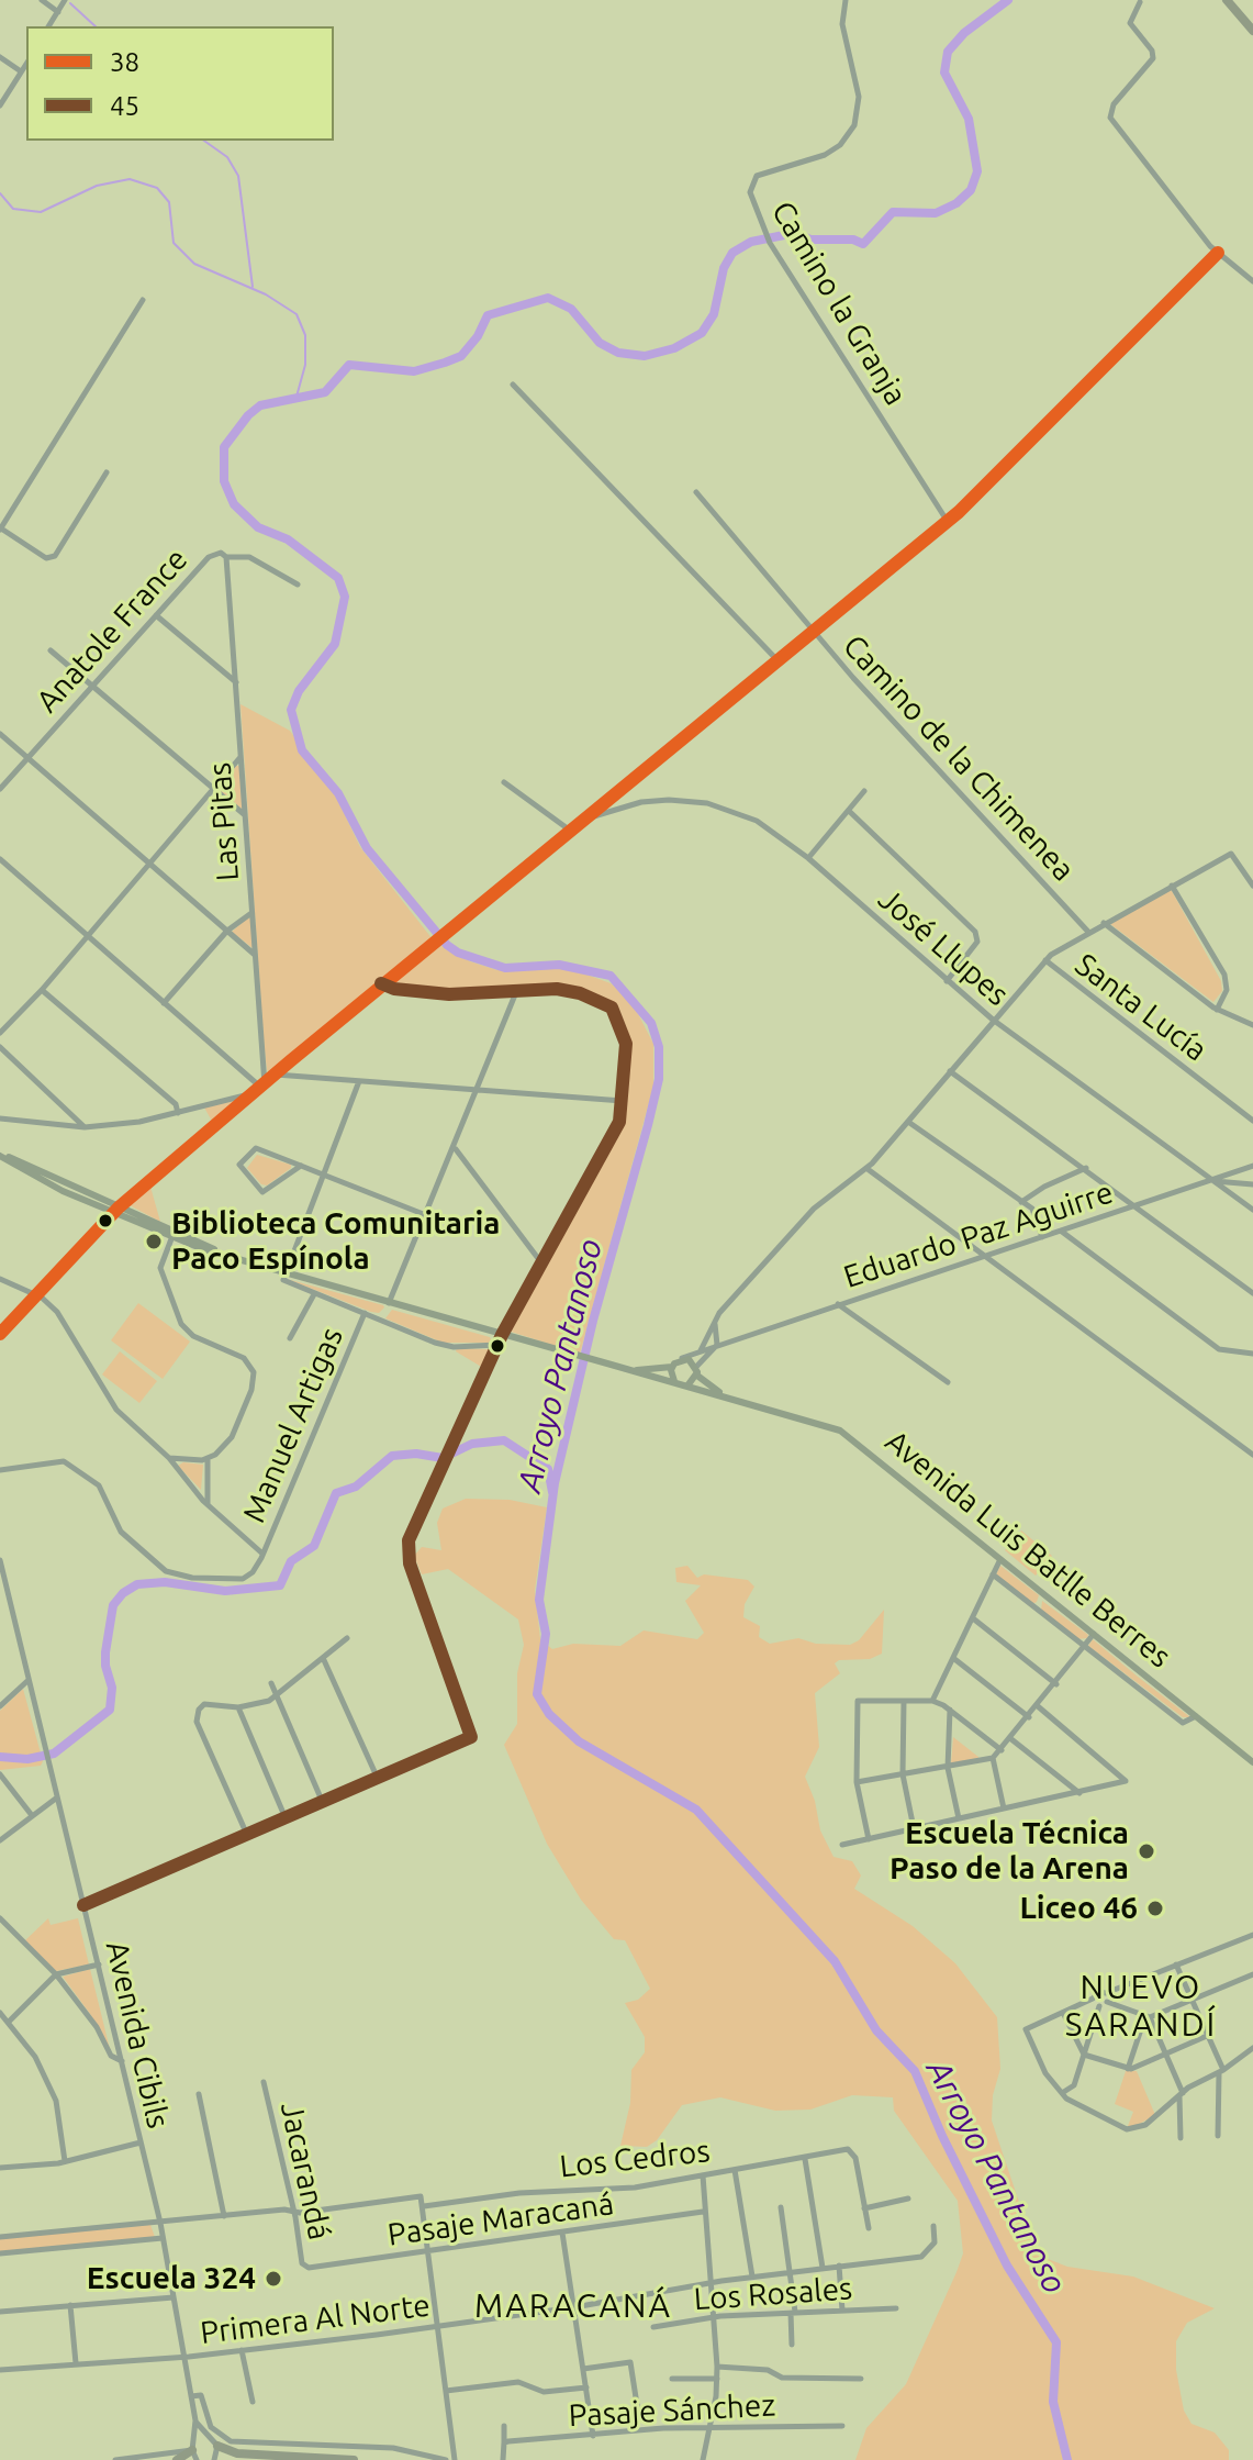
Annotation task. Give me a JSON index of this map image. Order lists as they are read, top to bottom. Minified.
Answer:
{"streets":{"main road":["Avenida Luis Batlle Berres"],"street":["Camino la Granja","Anatole France","Camino de la Chimenea","Las Pitas","José Llupes","Santa Lucía","Eduardo Paz Aguirre","Manuel Artigas","Avenida Cibils","Los Cedros","Jacarandá","Pasaje Maracaná","Los Rosales","Primera Al Norte","Pasaje Sánchez"]},"crossings":[["Anatole France","Las Pitas"],["José Llupes","Eduardo Paz Aguirre"],["Eduardo Paz Aguirre","Avenida Luis Batlle Berres"],["Avenida Cibils","Primera Al Norte"],["Jacarandá","Pasaje Maracaná"]],"districts":["NUEVO SARANDÍ","MARACANÁ"],"water":["Arroyo Pantanoso"],"places":["Biblioteca Comunitaria Paco Espínola","Escuela Técnica Paso de la Arena","Liceo 46","Escuela 324"],"lines":["transit line 38","transit line 45"],"legend":["38","45"]}
